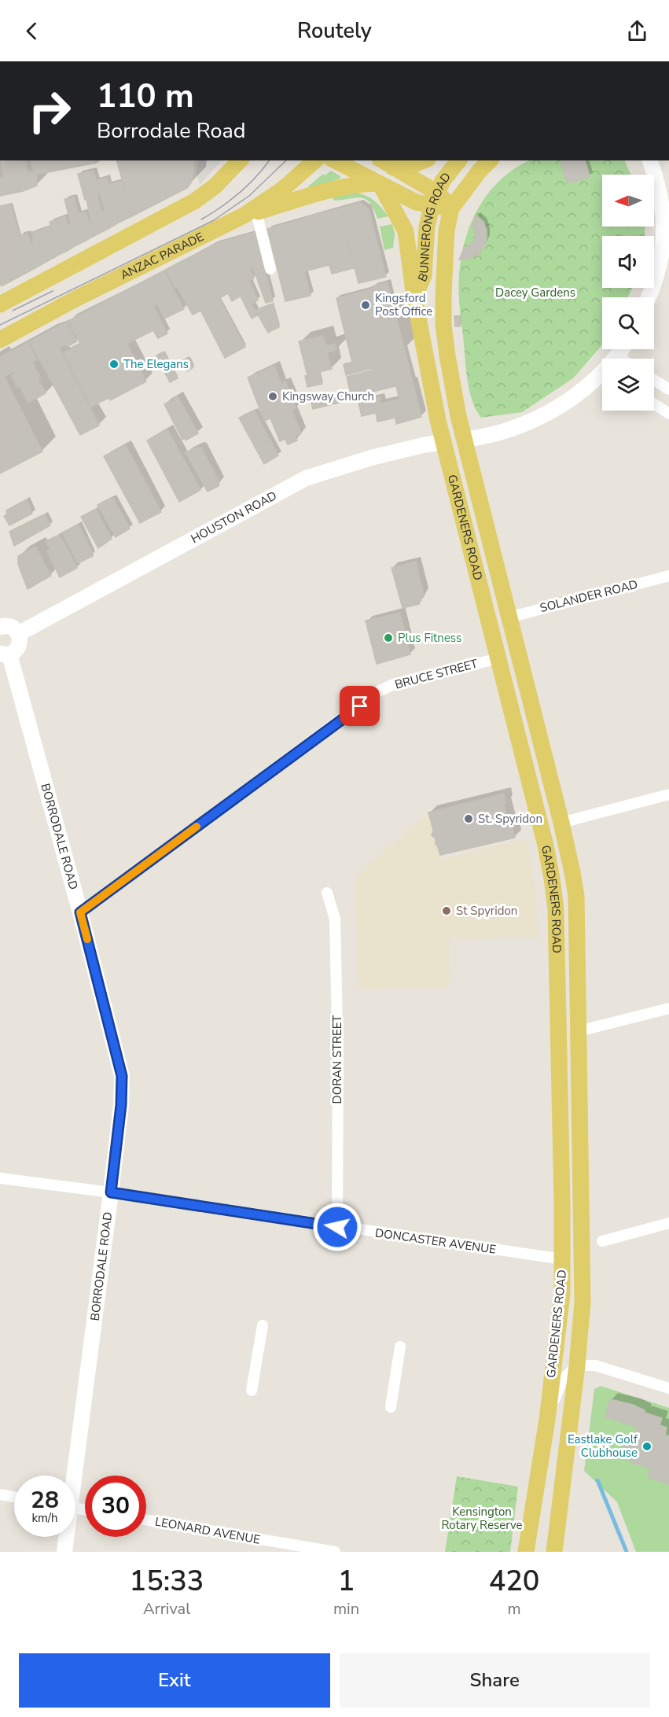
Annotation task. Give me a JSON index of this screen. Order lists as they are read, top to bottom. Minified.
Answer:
{"streets":{"main road":["BUNNERONG ROAD","ANZAC PARADE","GARDENERS ROAD"],"street":["HOUSTON ROAD","SOLANDER ROAD","BRUCE STREET","BORRODALE ROAD","DORAN STREET","DONCASTER AVENUE","LEONARD AVENUE"]},"crossings":[["BUNNERONG ROAD","GARDENERS ROAD"],["HOUSTON ROAD","GARDENERS ROAD"],["GARDENERS ROAD","SOLANDER ROAD"],["GARDENERS ROAD","BRUCE STREET"],["GARDENERS ROAD","DONCASTER AVENUE"],["BRUCE STREET","BORRODALE ROAD"],["BORRODALE ROAD","DONCASTER AVENUE"],["DORAN STREET","DONCASTER AVENUE"]],"parks":["Dacey Gardens","Kensington Rotary Reserve"],"places":["Kingsford Post Office","The Elegans","Kingsway Church","Plus Fitness","St. Spyridon","St Spyridon","Eastlake Golf Clubhouse"],"north":"left","page":{"header":"Routely","turn":["110 m","Borrodale Road"],"speed":"28 km/h","limit":"30","eta":["15:33","Arrival","1","min","420","m"],"buttons":["Exit","Share"]}}
